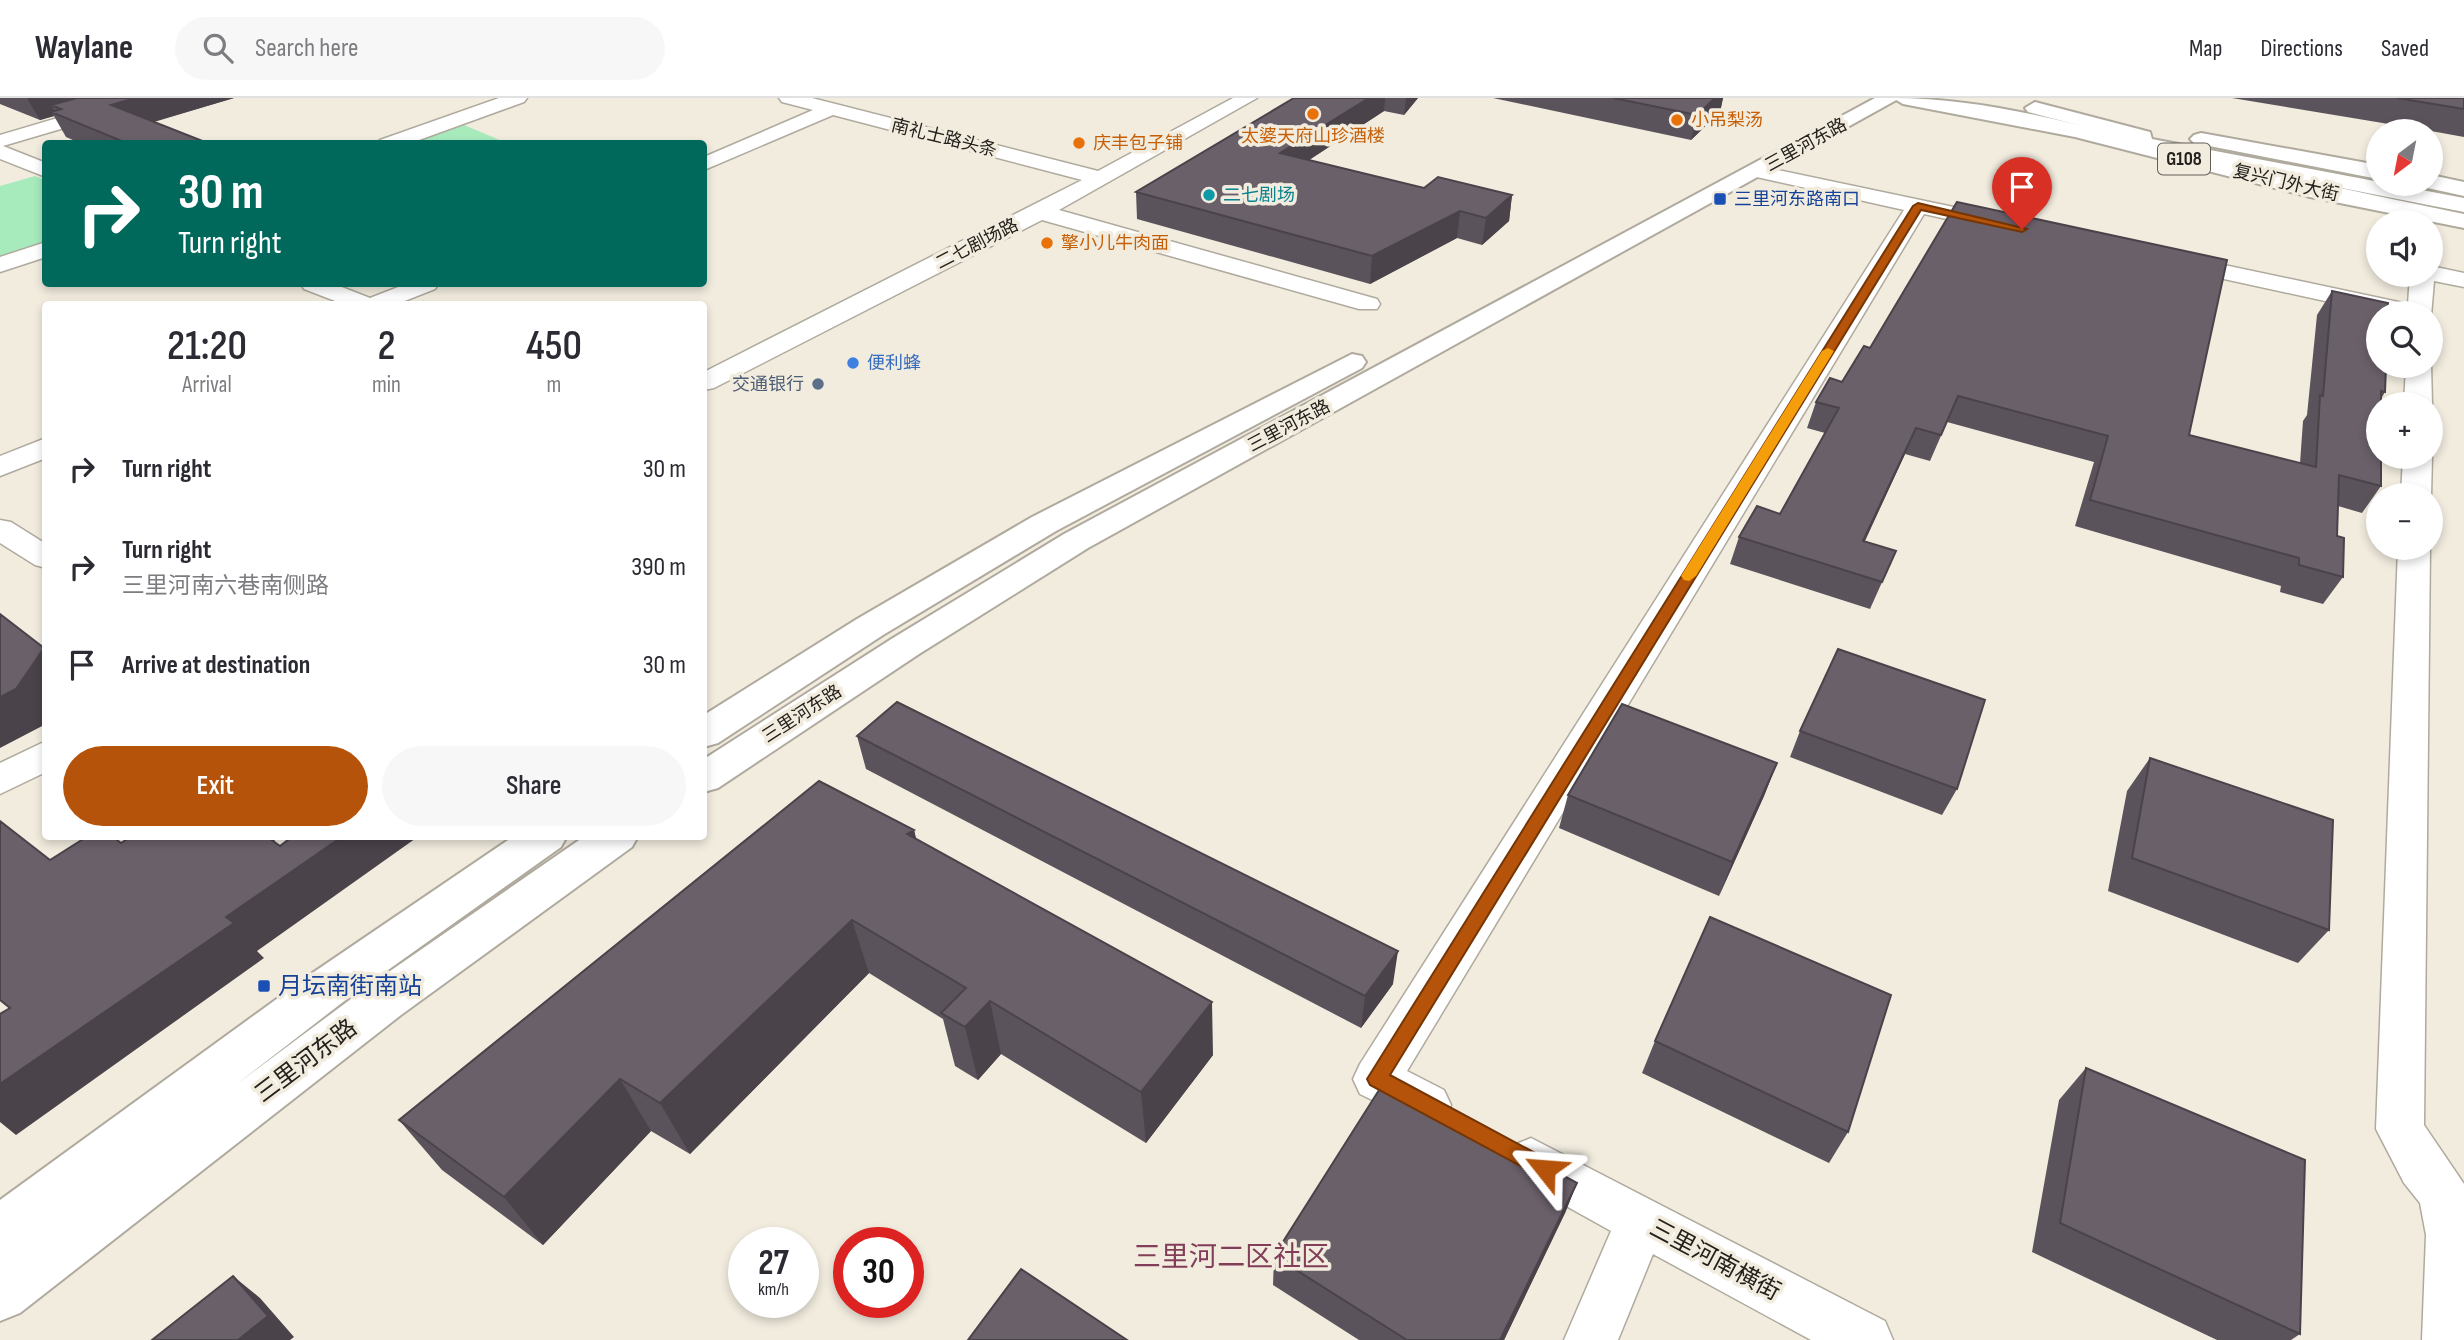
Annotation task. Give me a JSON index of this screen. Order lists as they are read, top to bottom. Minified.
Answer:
{"streets":{"main road":["三里河东路","G108","复兴门外大街"],"street":["南礼士路头条","二七剧场路","三里河南横街"]},"crossings":[["南礼士路头条","二七剧场路"]],"districts":["三里河二区社区"],"places":{"other":["太婆天府山珍酒楼","小吊梨汤","庆丰包子铺","二七剧场","擎小儿牛肉面","便利蜂","交通银行"],"transit":["三里河东路南口","月坛南街南站"]},"north":"bottom left","page":{"header":"Waylane","search":"Search here","nav":["Map","Directions","Saved"],"map_buttons":["+","−"],"turn":["30 m","Turn right"],"eta":["21:20","Arrival","2","min","450","m"],"list":[{"name":"Turn right","value":"30 m"},{"name":"Turn right","note":"三里河南六巷南侧路","value":"390 m"},{"name":"Arrive at destination","value":"30 m"}],"buttons":["Exit","Share"],"speed":"27 km/h","limit":"30"}}
